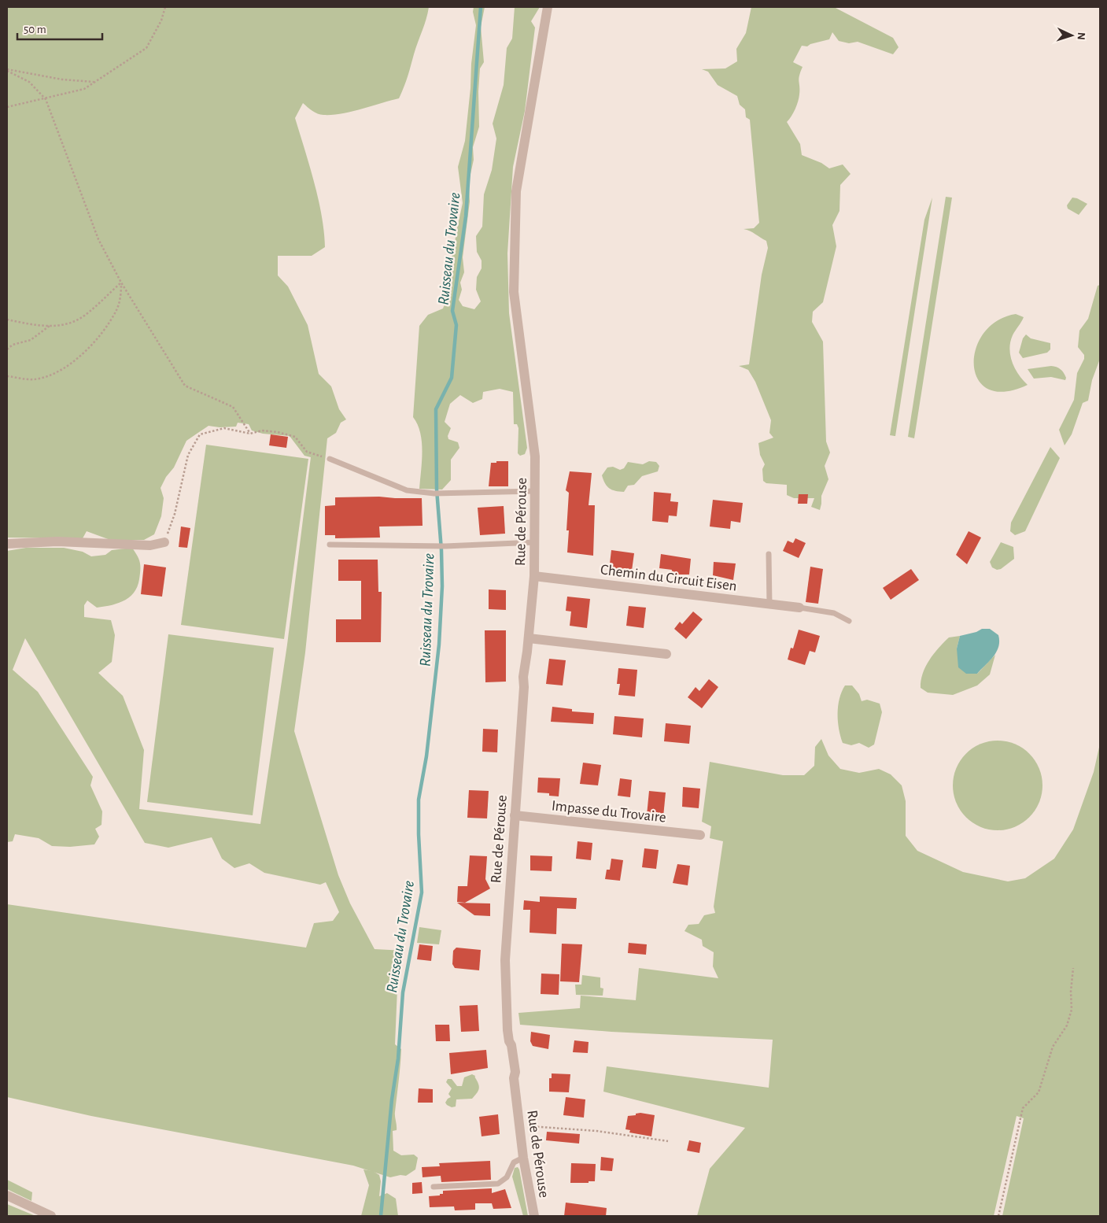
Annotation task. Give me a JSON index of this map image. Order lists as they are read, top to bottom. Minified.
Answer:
{"streets":{"street":["Rue de Pérouse","Chemin du Circuit Eisen","Impasse du Trovaire"]},"crossings":[["Rue de Pérouse","Chemin du Circuit Eisen"],["Rue de Pérouse","Impasse du Trovaire"]],"water":["Ruisseau du Trovaire"],"scale_bar":"50 m","north":"right"}
